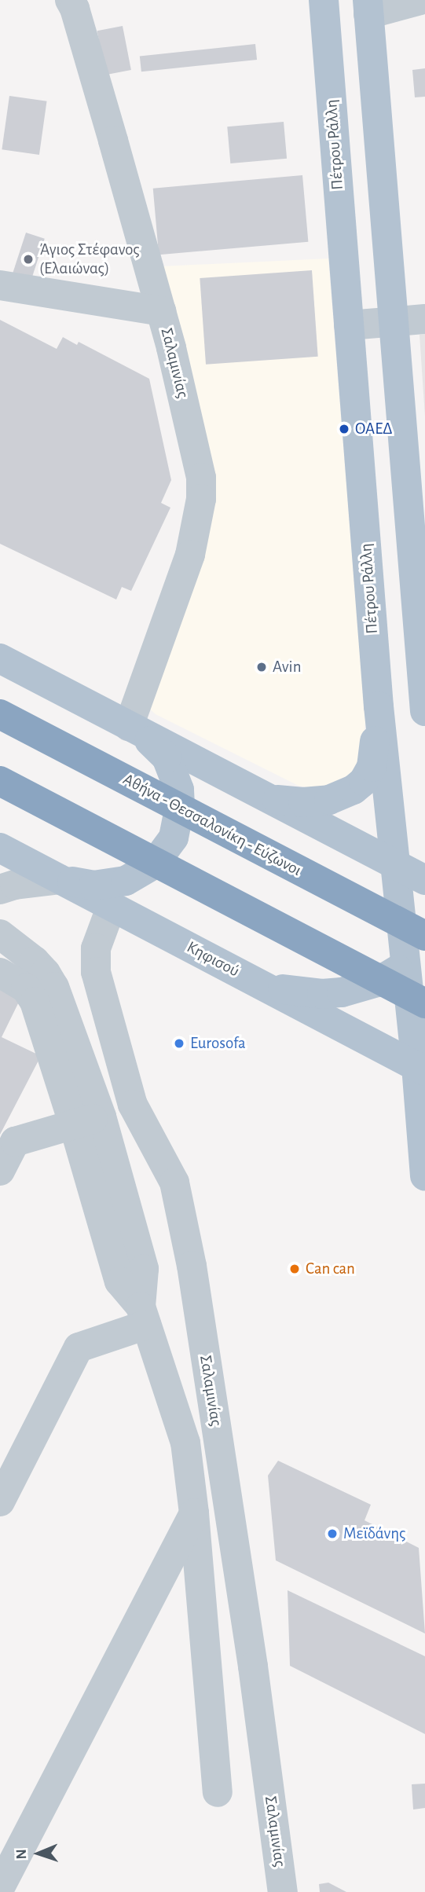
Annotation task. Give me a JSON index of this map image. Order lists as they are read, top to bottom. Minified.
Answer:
{"streets":{"highway":["Αθήνα - Θεσσαλονίκη - Εύζωνοι"],"main road":["Πέτρου Ράλλη","Κηφισού"],"street":["Σαλαμινίας"]},"crossings":[["Πέτρου Ράλλη","Κηφισού"],["Σαλαμινίας","Κηφισού"]],"places":["Άγιος Στέφανος (Ελαιώνας)","ΟΑΕΔ","Avin","Eurosofa","Can can","Μεϊδάνης"],"north":"left"}
